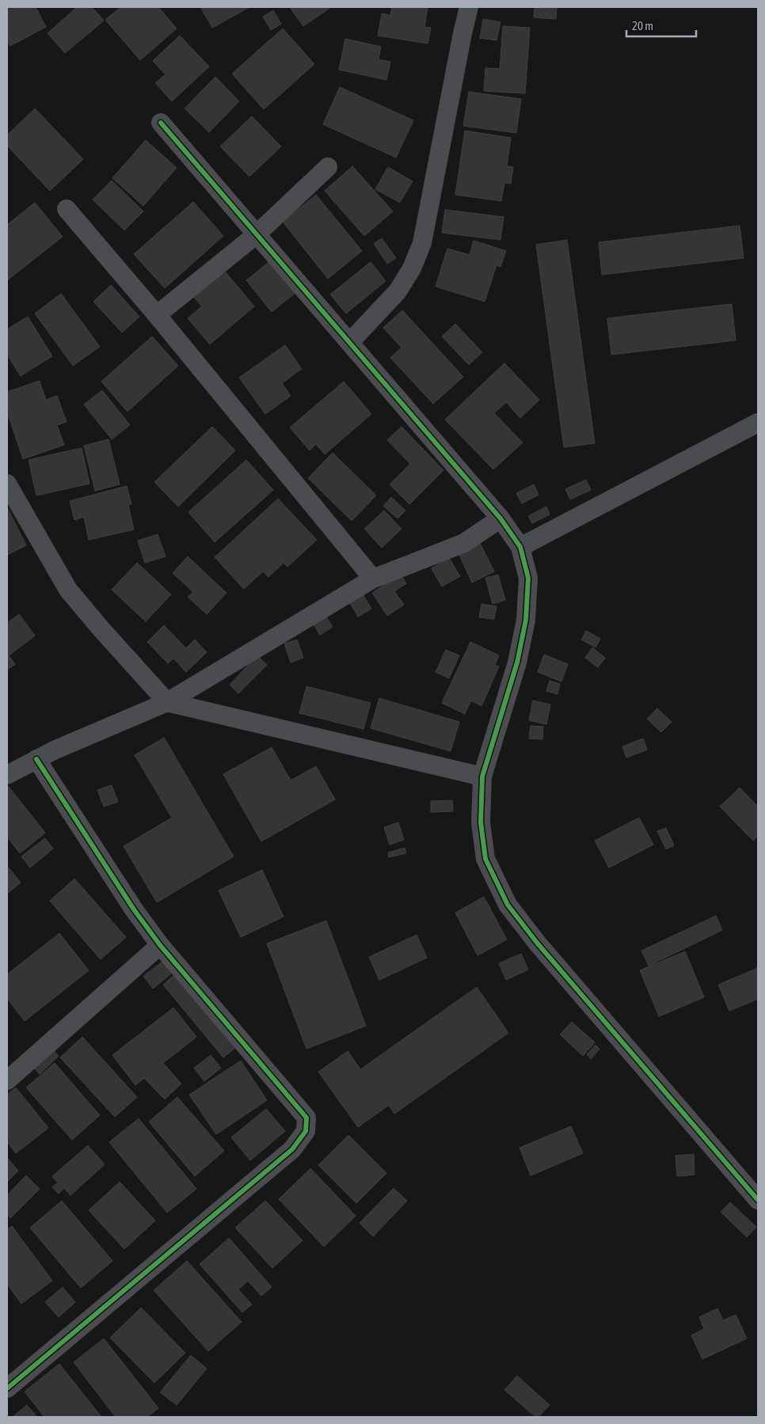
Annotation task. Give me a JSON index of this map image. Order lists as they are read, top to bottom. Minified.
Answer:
{"scale_bar":"20 m"}
